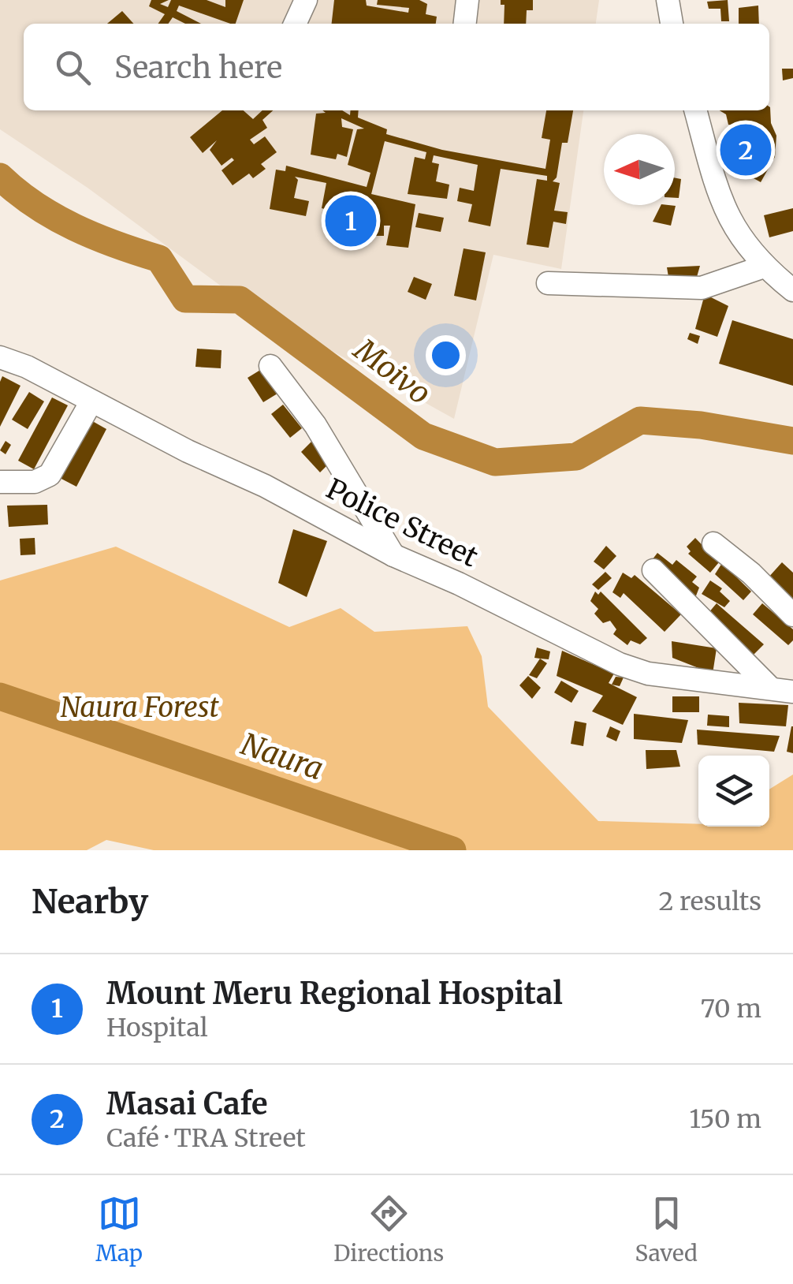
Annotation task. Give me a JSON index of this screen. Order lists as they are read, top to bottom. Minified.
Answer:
{"streets":{"street":["Police Street"]},"water":["Moivo","Naura"],"parks":["Naura Forest"],"north":"left","page":{"search":"Search here","pins":["2","1"],"heading":["Nearby","2 results"],"list":[{"mark":"1","name":"Mount Meru Regional Hospital","note":"Hospital","value":"70 m"},{"mark":"2","name":"Masai Cafe","note":"Café · TRA Street","value":"150 m"}],"nav":["Map","Directions","Saved"]}}
